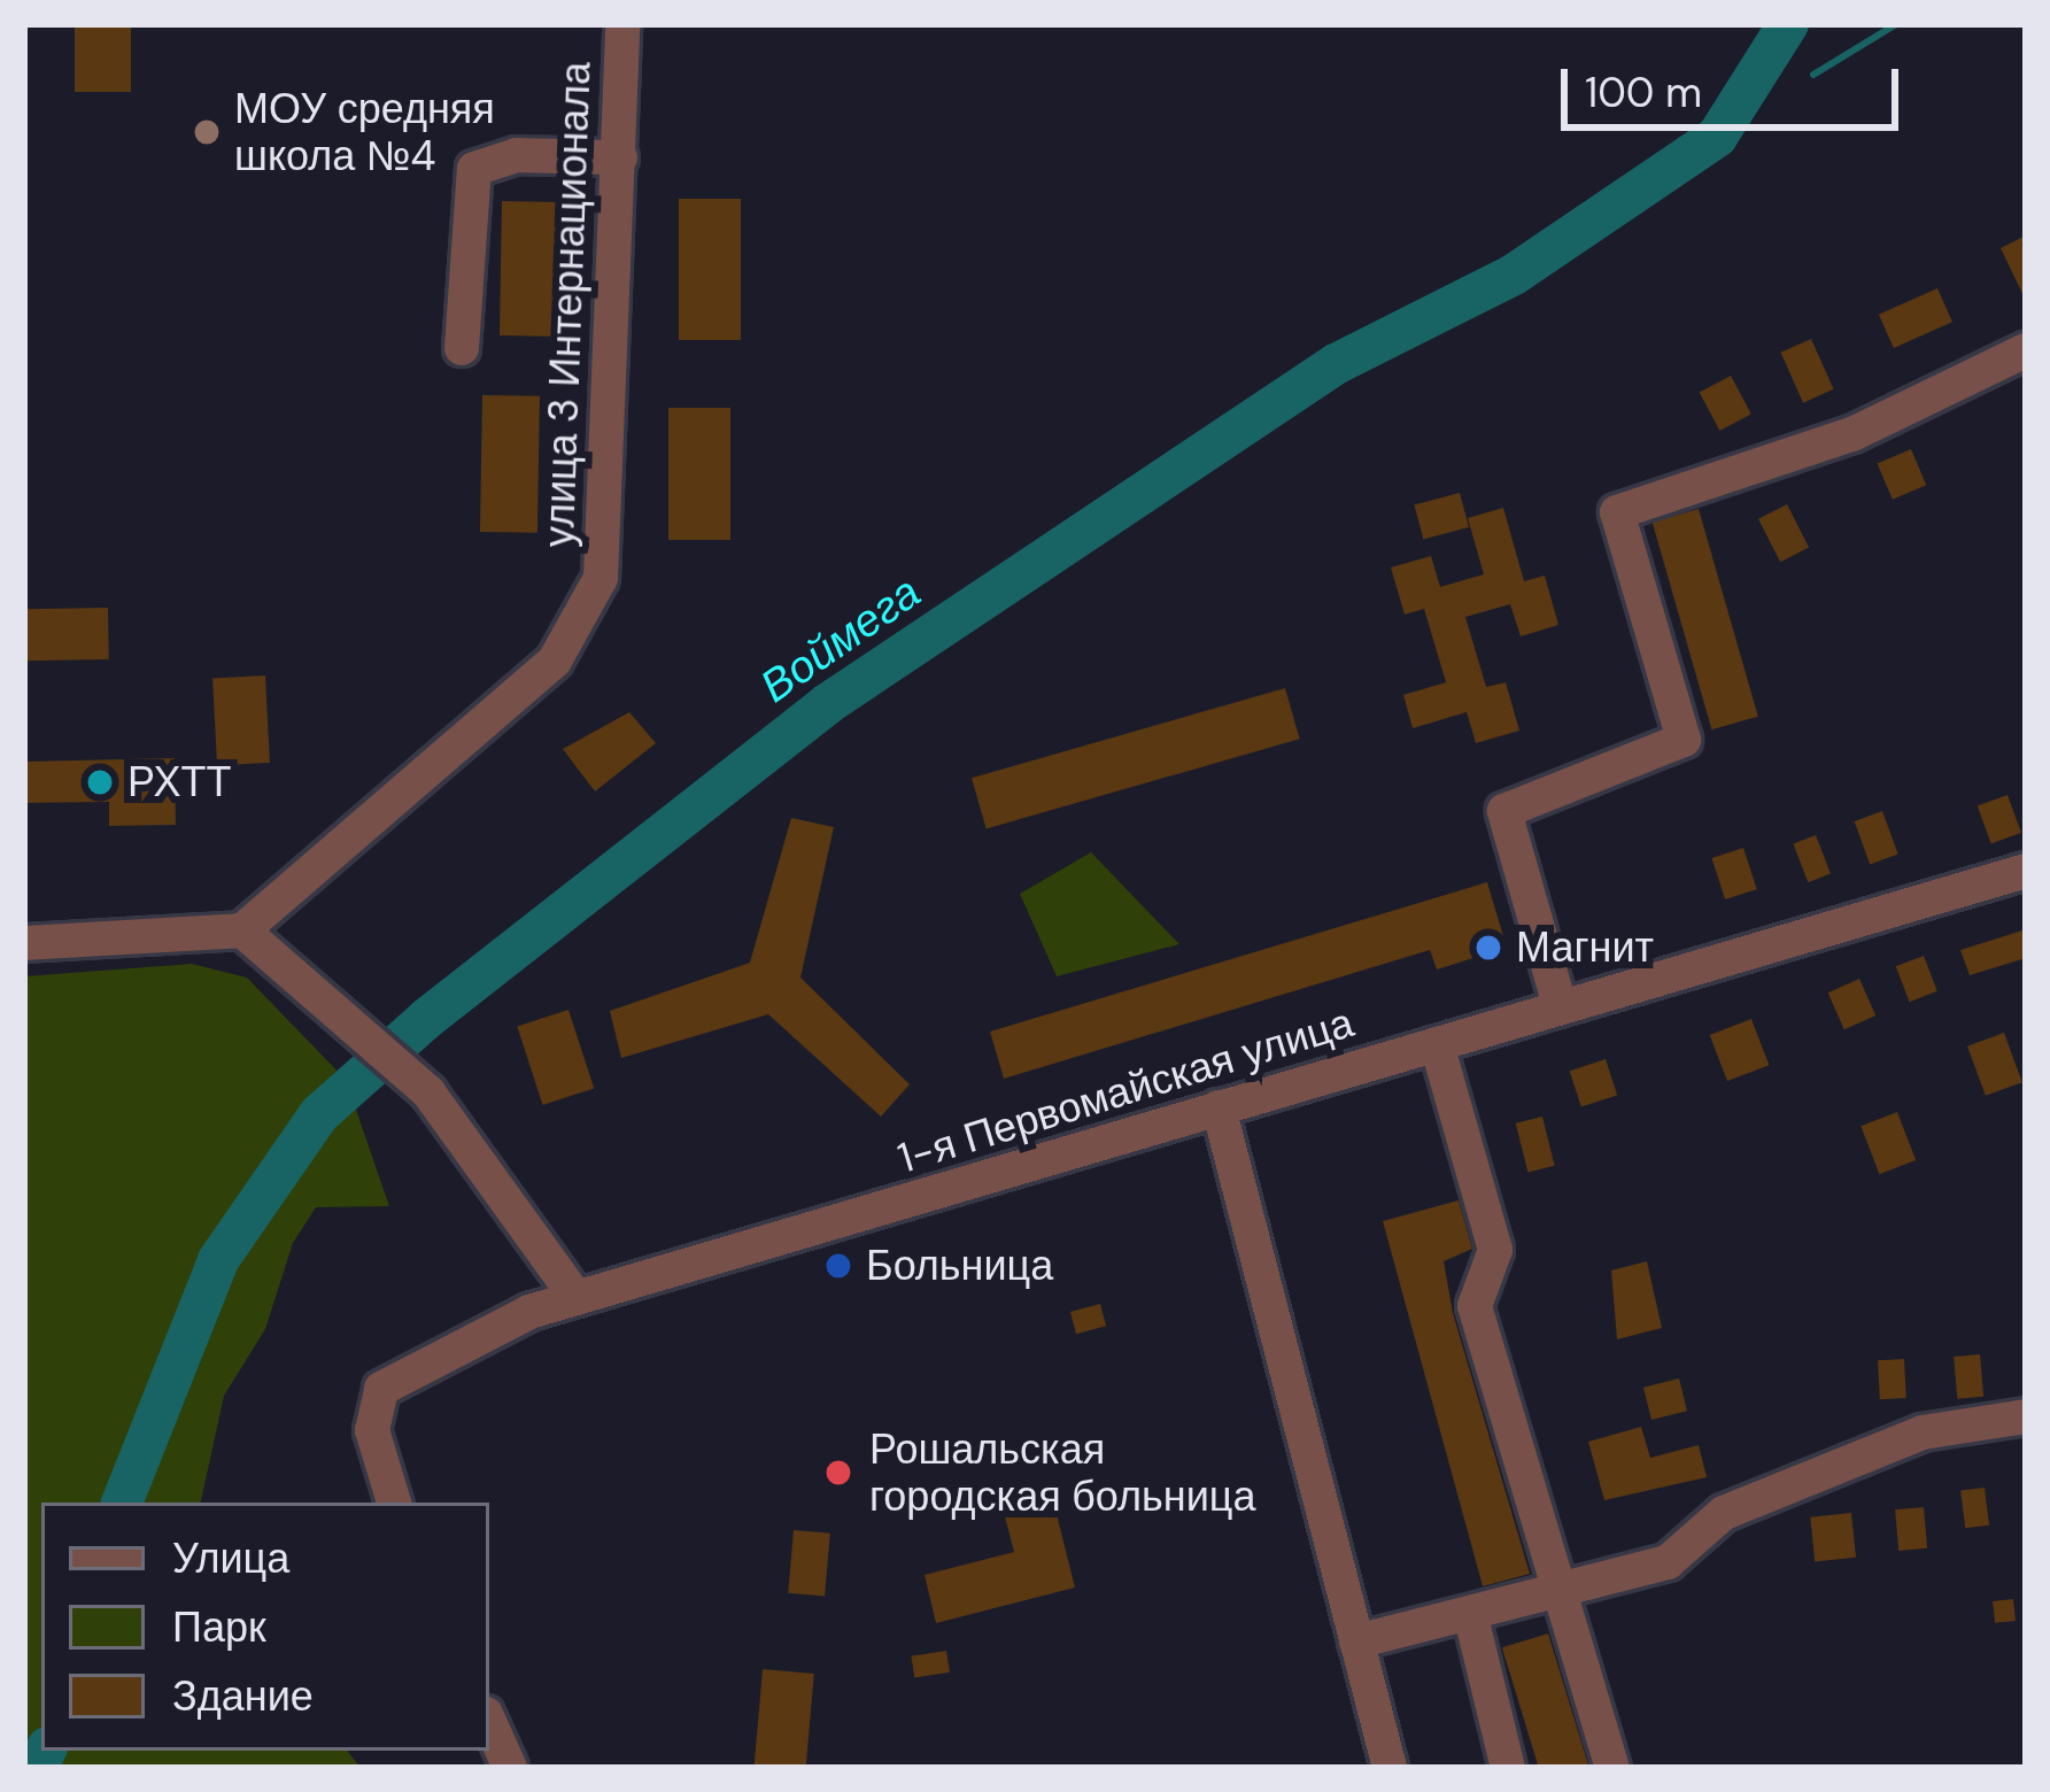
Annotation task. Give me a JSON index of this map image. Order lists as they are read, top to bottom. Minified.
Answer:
{"streets":{"street":["улица 3 Интернационала","1-я Первомайская улица"]},"water":["Воймега"],"places":["МОУ средняя школа №4","РХТТ","Магнит","Больница","Рошальская городская больница"],"legend":["Улица","Парк","Здание"],"scale_bar":"100 m"}
